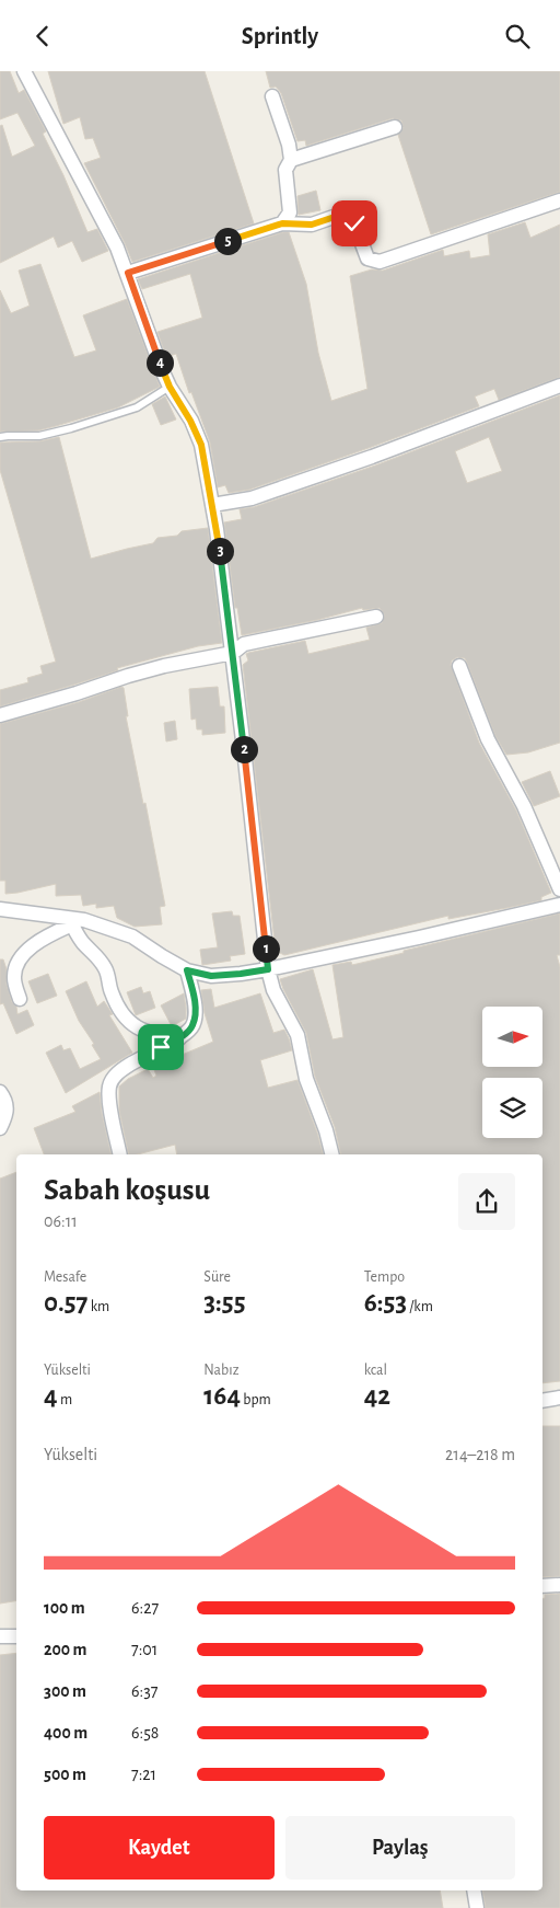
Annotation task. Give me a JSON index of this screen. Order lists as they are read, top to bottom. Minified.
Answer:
{"north":"right","page":{"header":"Sprintly","pins":["5","4","3","2","1"],"heading":["Sabah koşusu","06:11"],"stats":[["Mesafe","0.57 km"],["Süre","3:55"],["Tempo","6:53 /km"],["Yükselti","4 m"],["Nabız","164 bpm"],["kcal","42"]],"chart":["Yükselti","214–218 m"],"list":[{"name":"100 m","note":"6:27"},{"name":"200 m","note":"7:01"},{"name":"300 m","note":"6:37"},{"name":"400 m","note":"6:58"},{"name":"500 m","note":"7:21"}],"buttons":["Kaydet","Paylaş"]}}
